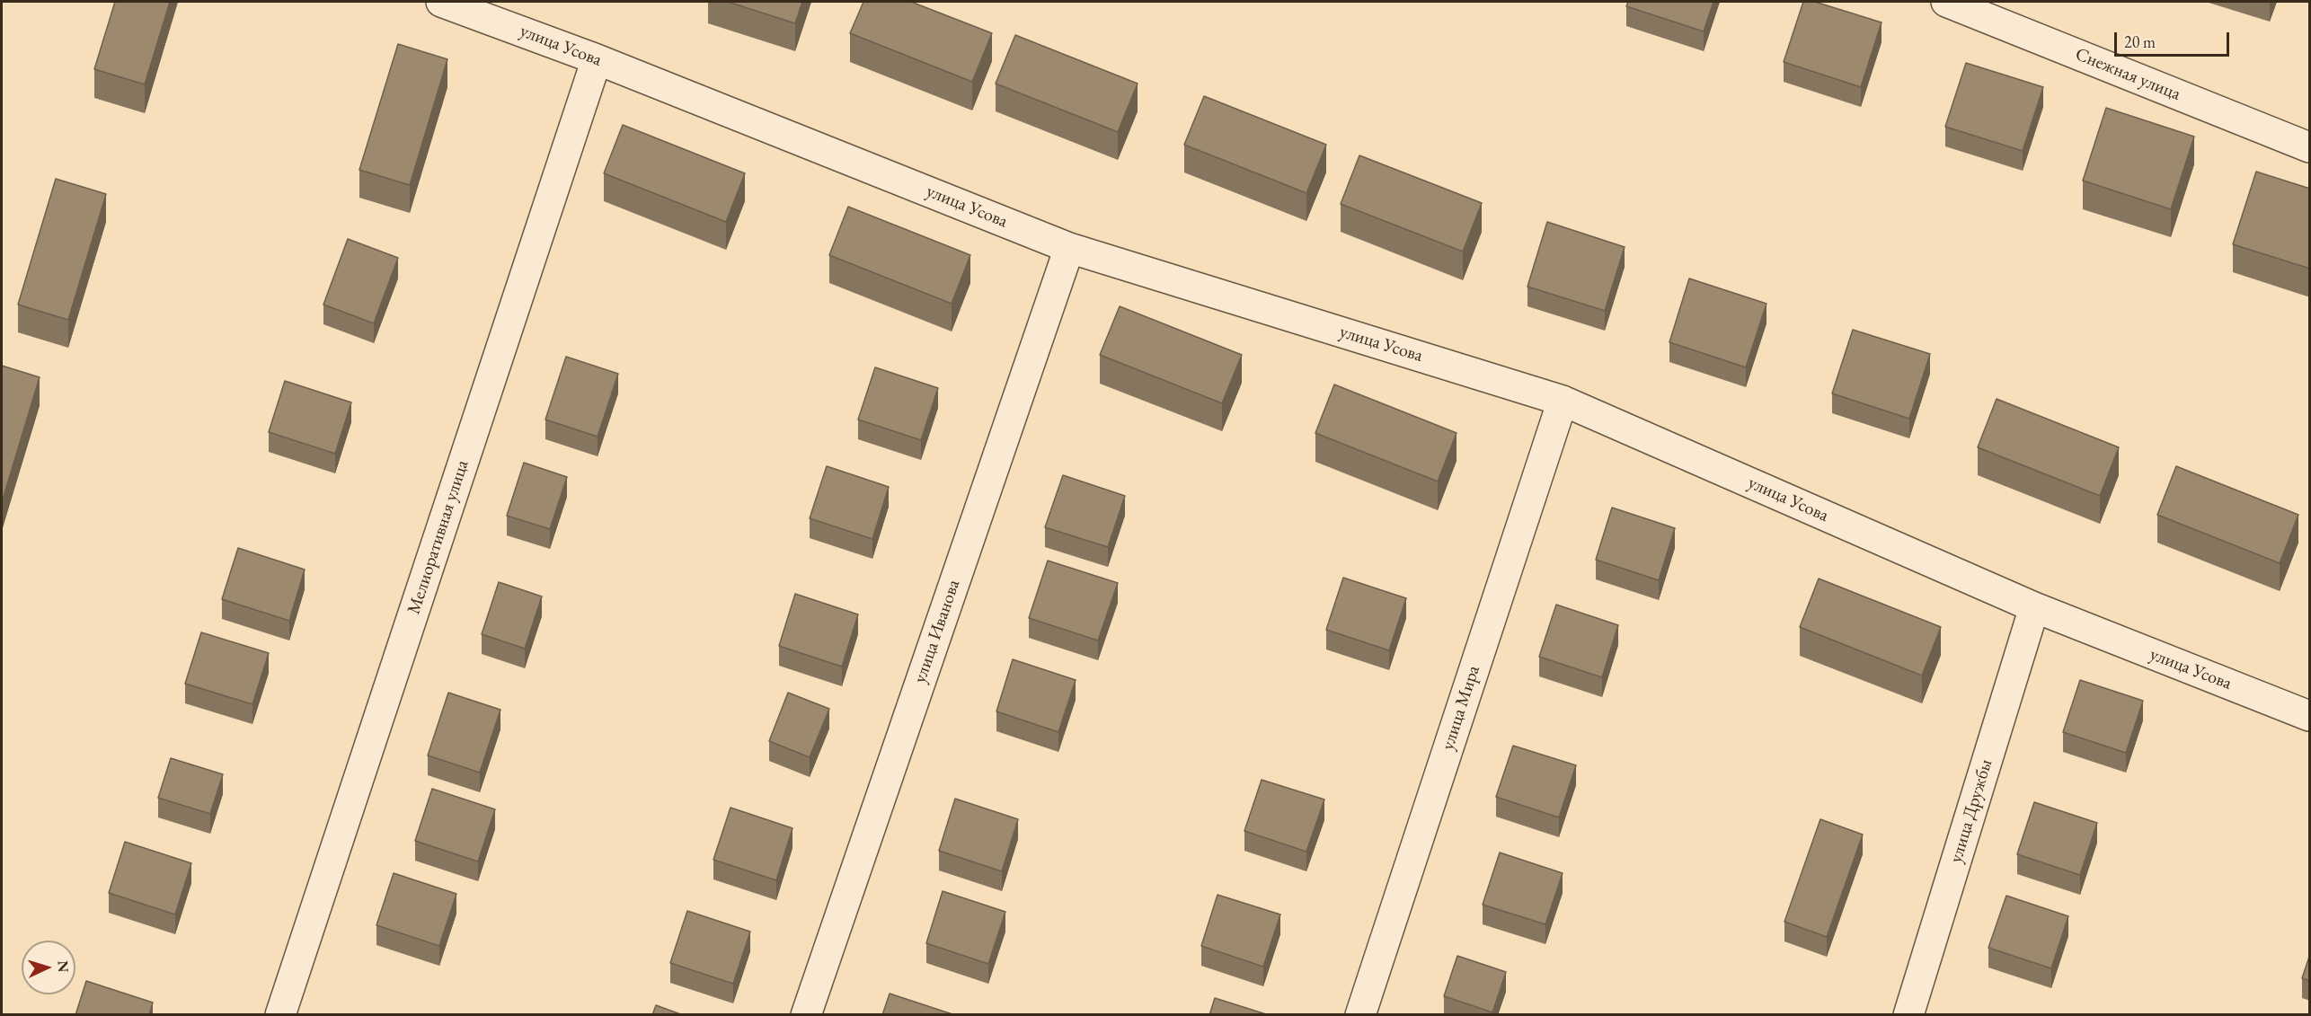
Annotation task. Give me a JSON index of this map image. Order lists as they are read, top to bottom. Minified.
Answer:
{"streets":{"street":["улица Усова","Снежная улица","Мелиоративная улица","улица Иванова","улица Мира","улица Дружбы"]},"crossings":[["улица Усова","Мелиоративная улица"],["улица Усова","улица Иванова"],["улица Усова","улица Мира"],["улица Усова","улица Дружбы"]],"scale_bar":"20 m","north":"right"}
